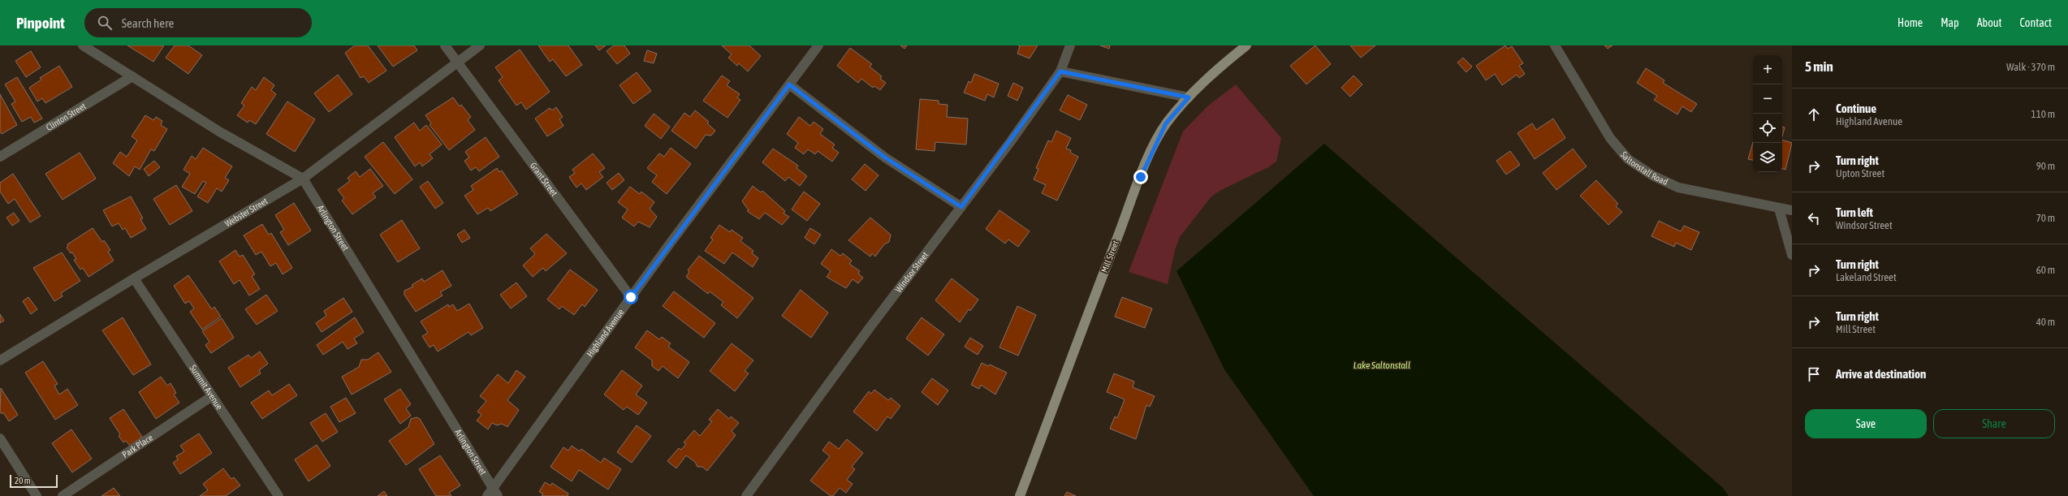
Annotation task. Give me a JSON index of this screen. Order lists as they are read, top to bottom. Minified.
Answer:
{"streets":{"main road":["Mill Street"],"street":["Clinton Street","Saltonstall Road","Grant Street","Webster Street","Arlington Street","Windsor Street","Highland Avenue","Summit Avenue","Park Place"]},"crossings":[["Clinton Street","Arlington Street"],["Grant Street","Webster Street"],["Grant Street","Highland Avenue"],["Webster Street","Arlington Street"],["Webster Street","Summit Avenue"],["Arlington Street","Highland Avenue"],["Summit Avenue","Park Place"]],"water":["Lake Saltonstall"],"scale_bar":"20 m","page":{"header":"Pinpoint","search":"Search here","nav":["Home","Map","About","Contact"],"heading":["5 min","Walk · 370 m"],"map_buttons":["+","−"],"list":[["Continue","Highland Avenue","110 m"],["Turn right","Upton Street","90 m"],["Turn left","Windsor Street","70 m"],["Turn right","Lakeland Street","60 m"],["Turn right","Mill Street","40 m"],"Arrive at destination"],"buttons":["Save","Share"],"scale":"20 m"}}
